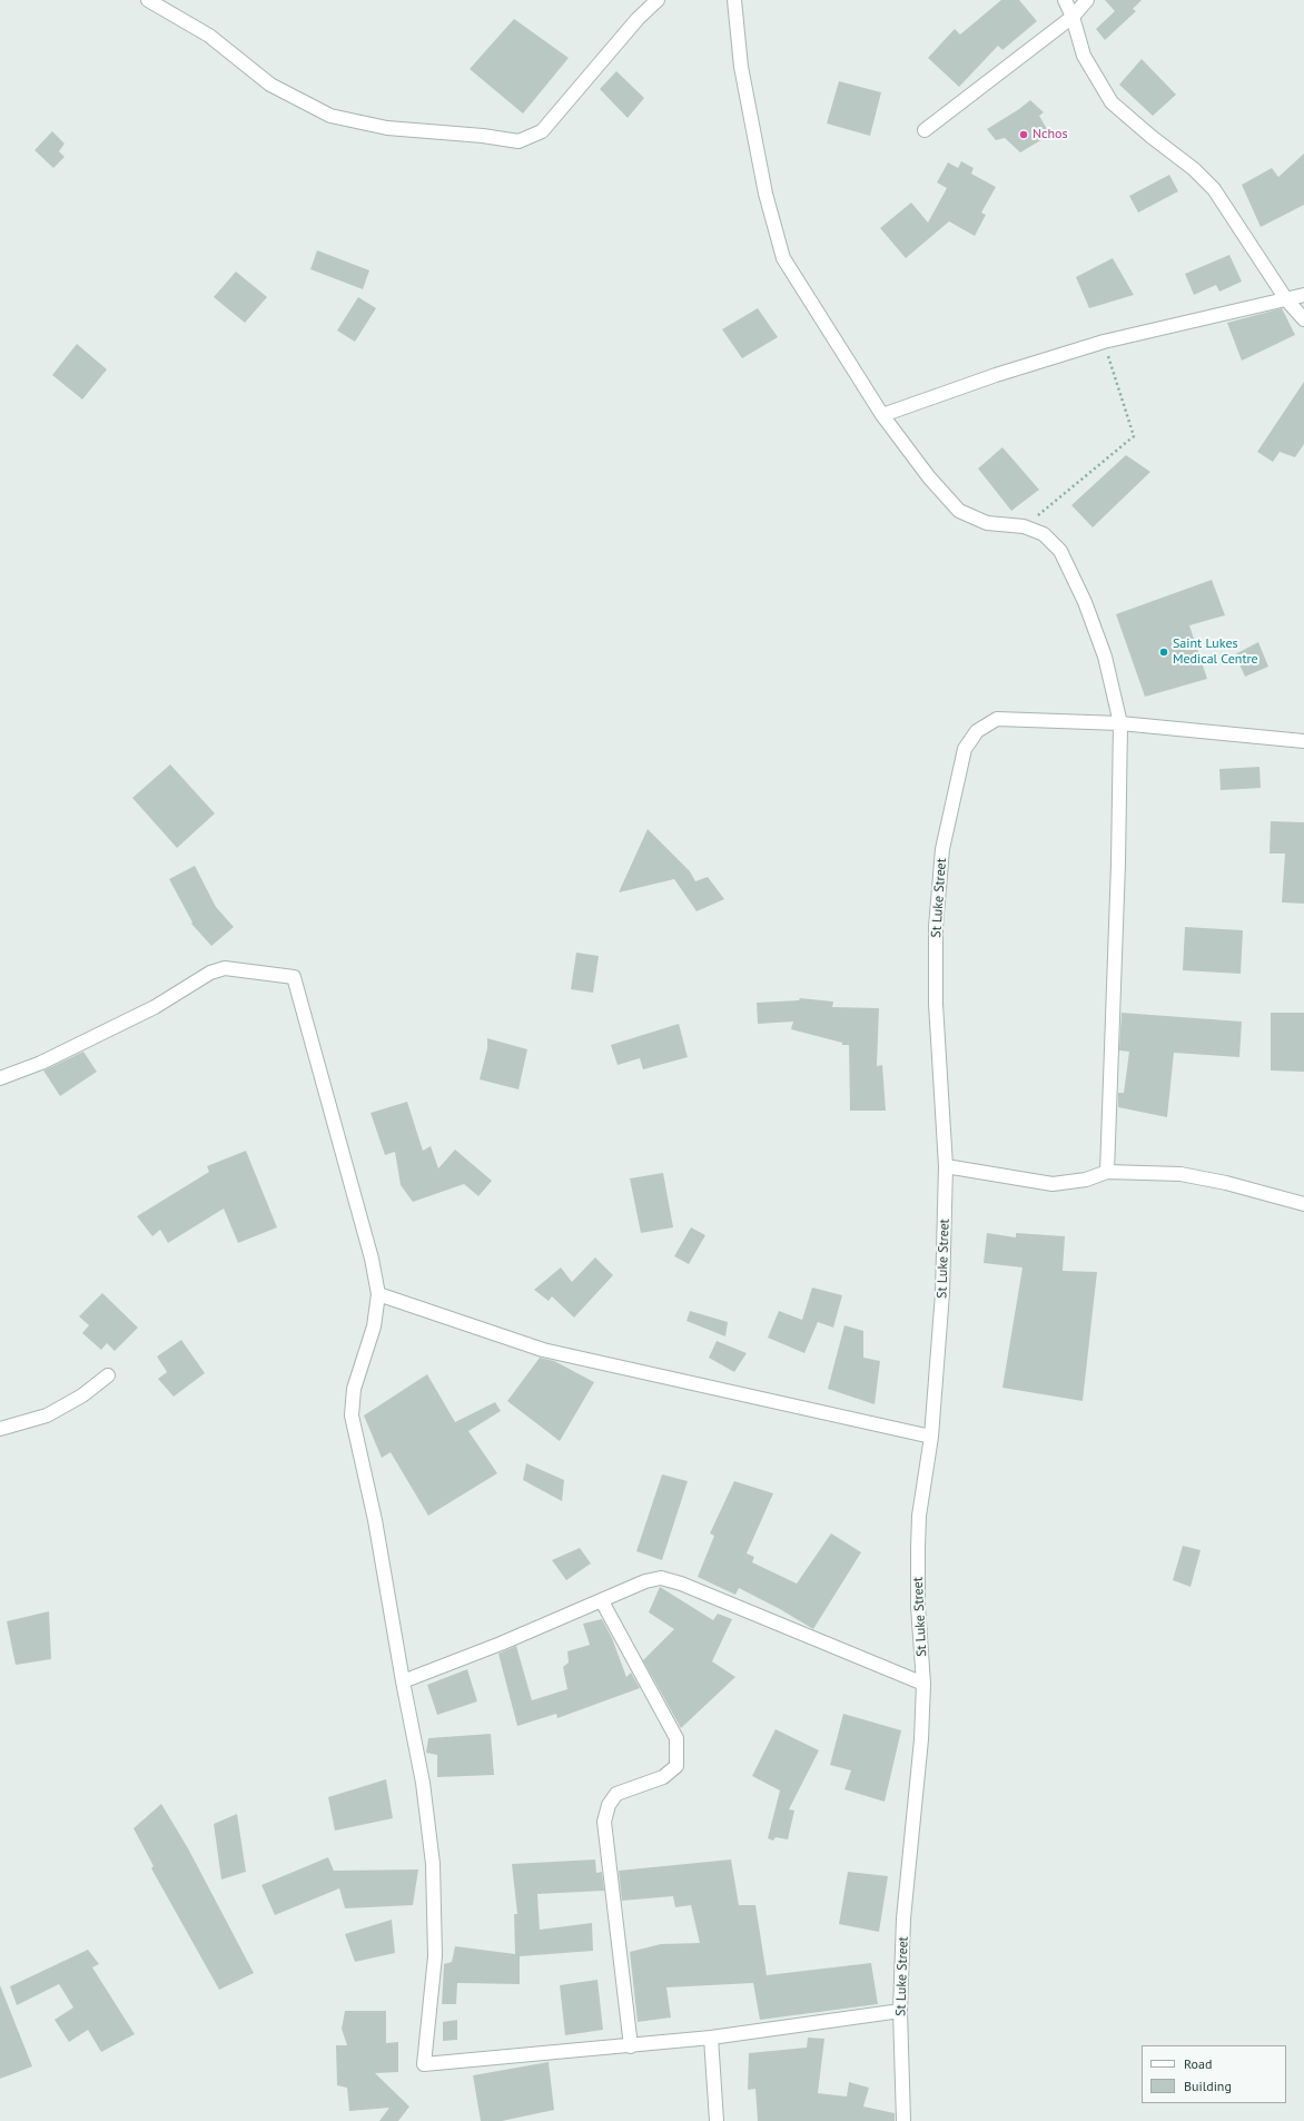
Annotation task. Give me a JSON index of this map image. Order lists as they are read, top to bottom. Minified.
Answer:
{"streets":{"street":["St Luke Street"]},"places":["Nchos","Saint Lukes Medical Centre"],"legend":["Road","Building"]}
